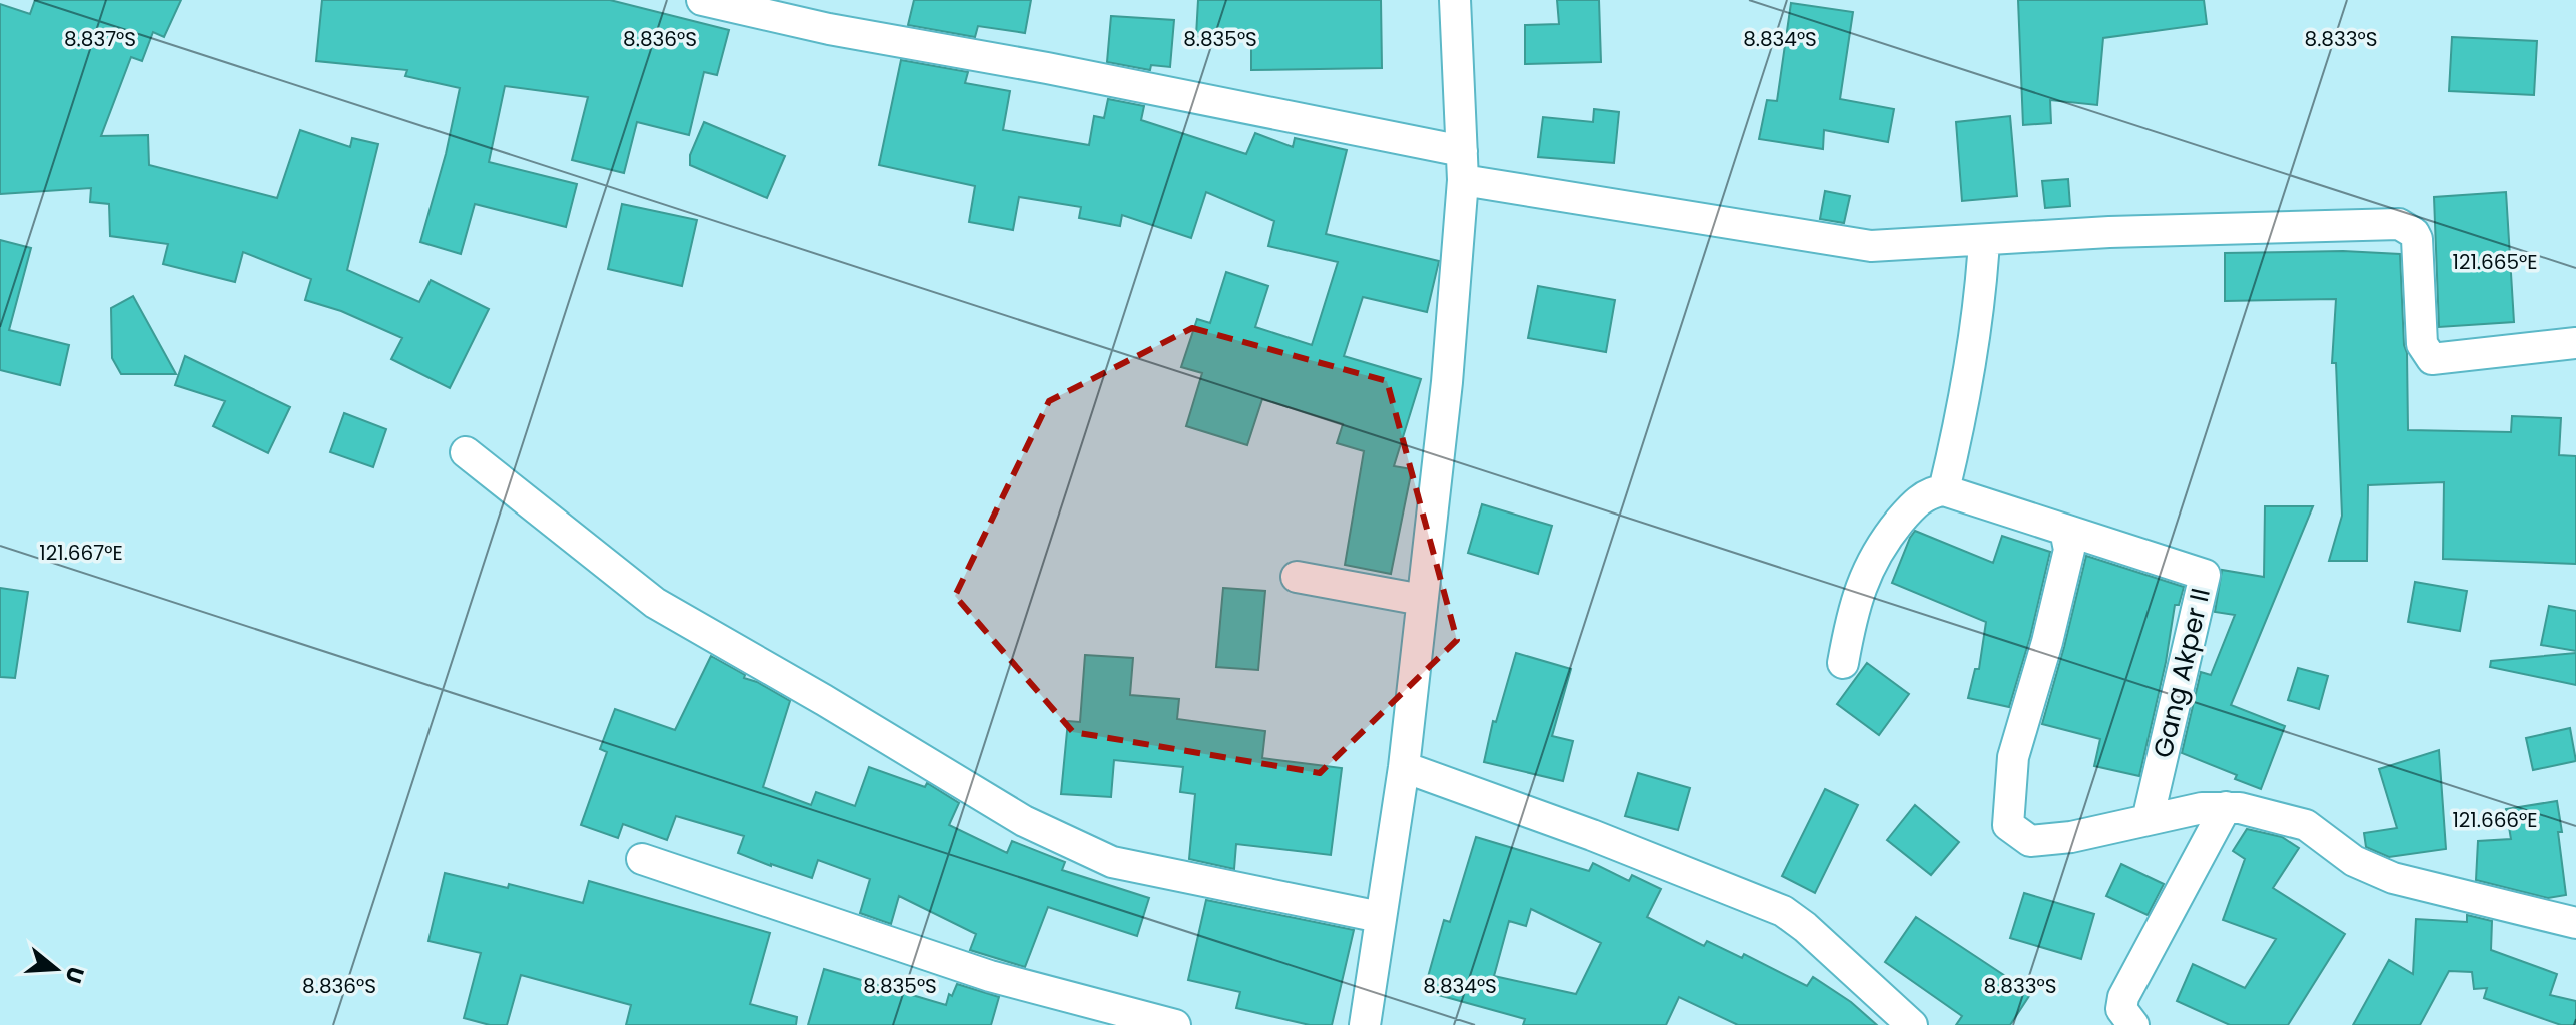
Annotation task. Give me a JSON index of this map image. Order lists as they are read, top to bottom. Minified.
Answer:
{"streets":{"street":["Gang Akper II"]},"north":"right","coordinates":["8.837°S","8.836°S","8.835°S","8.834°S","8.833°S","121.665°E","121.667°E","121.666°E"]}
